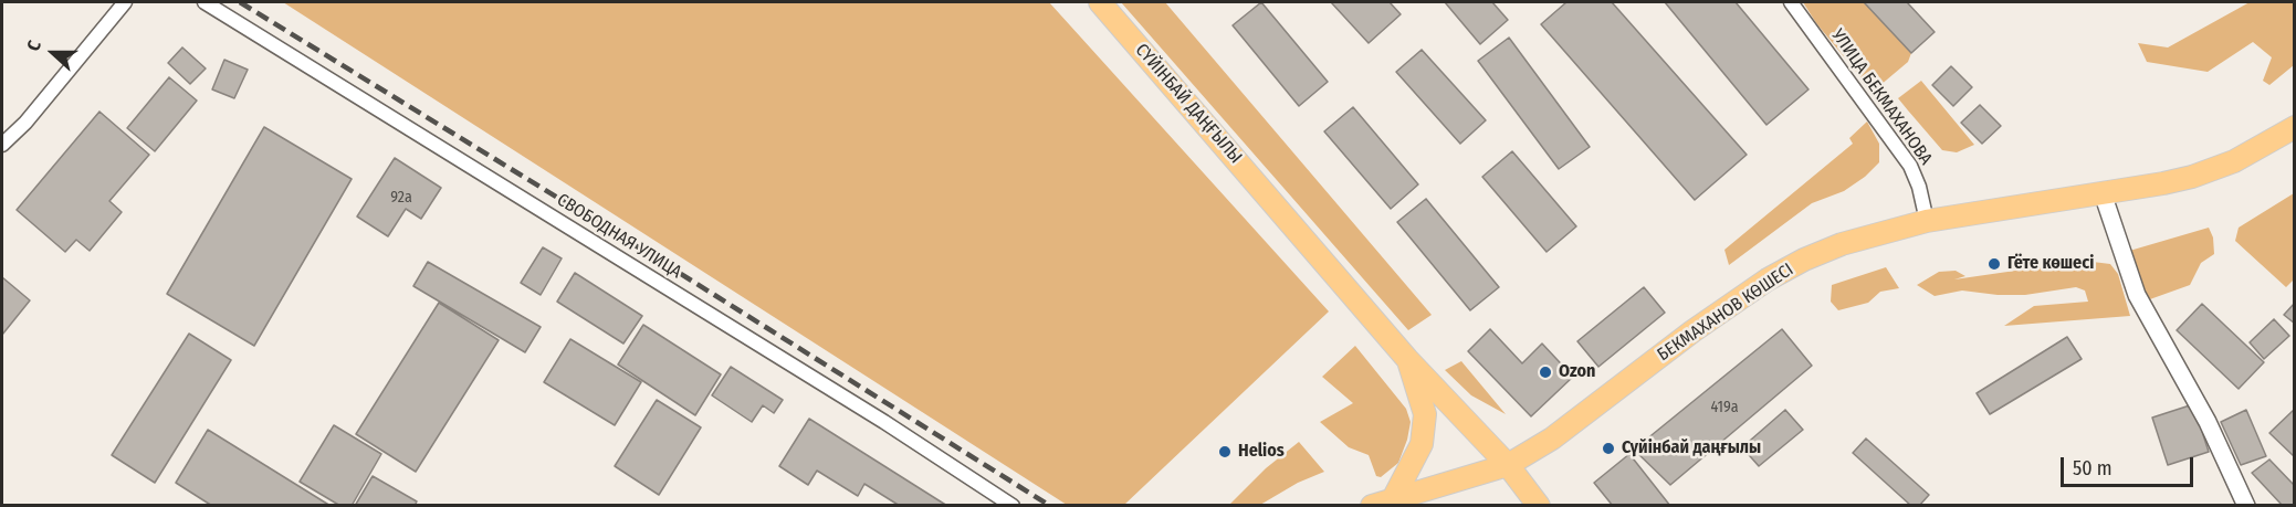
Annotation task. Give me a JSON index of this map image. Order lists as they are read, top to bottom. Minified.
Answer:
{"streets":{"main road":["СҮЙІНБАЙ ДАҢҒЫЛЫ","БЕКМАХАНОВ КӨШЕСІ"],"street":["УЛИЦА БЕКМАХАНОВА","СВОБОДНАЯ УЛИЦА"]},"crossings":[["УЛИЦА БЕКМАХАНОВА","БЕКМАХАНОВ КӨШЕСІ"],["СҮЙІНБАЙ ДАҢҒЫЛЫ","БЕКМАХАНОВ КӨШЕСІ"]],"places":["Гёте көшесі","Ozon","Сүйінбай даңғылы","Helios"],"house_numbers":["92а","419а"],"scale_bar":"50 m","north":"left"}
